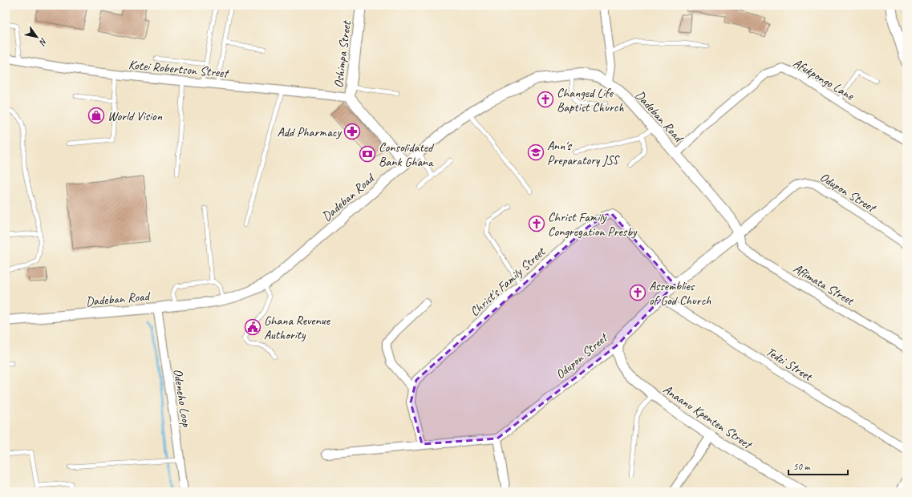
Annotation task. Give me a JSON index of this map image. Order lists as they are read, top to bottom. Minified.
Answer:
{"streets":{"street":["Oshimpa Street","Kotei Robertson Street","Afukpongo Lane","Dadeban Road","Odupon Street","Christ's Family Street","Aflimata Street","Tedzi Street","Odeneho Loop","Anaanu Kpenten Street"]},"crossings":[["Oshimpa Street","Kotei Robertson Street"],["Oshimpa Street","Dadeban Road"],["Afukpongo Lane","Dadeban Road"],["Dadeban Road","Odupon Street"],["Dadeban Road","Aflimata Street"],["Dadeban Road","Odeneho Loop"],["Odupon Street","Christ's Family Street"],["Odupon Street","Aflimata Street"],["Odupon Street","Tedzi Street"],["Odupon Street","Anaanu Kpenten Street"]],"places":{"church":["Changed Life Baptist Church","Christ Family Congregation Presby","Assemblies of God Church"],"shop":["World Vision"],"pharmacy":["Add Pharmacy"],"school or university":["Ann's Preparatory JSS"],"bank":["Consolidated Bank Ghana"],"public building":["Ghana Revenue Authority"]},"scale_bar":"50 m","north":"bottom right"}
